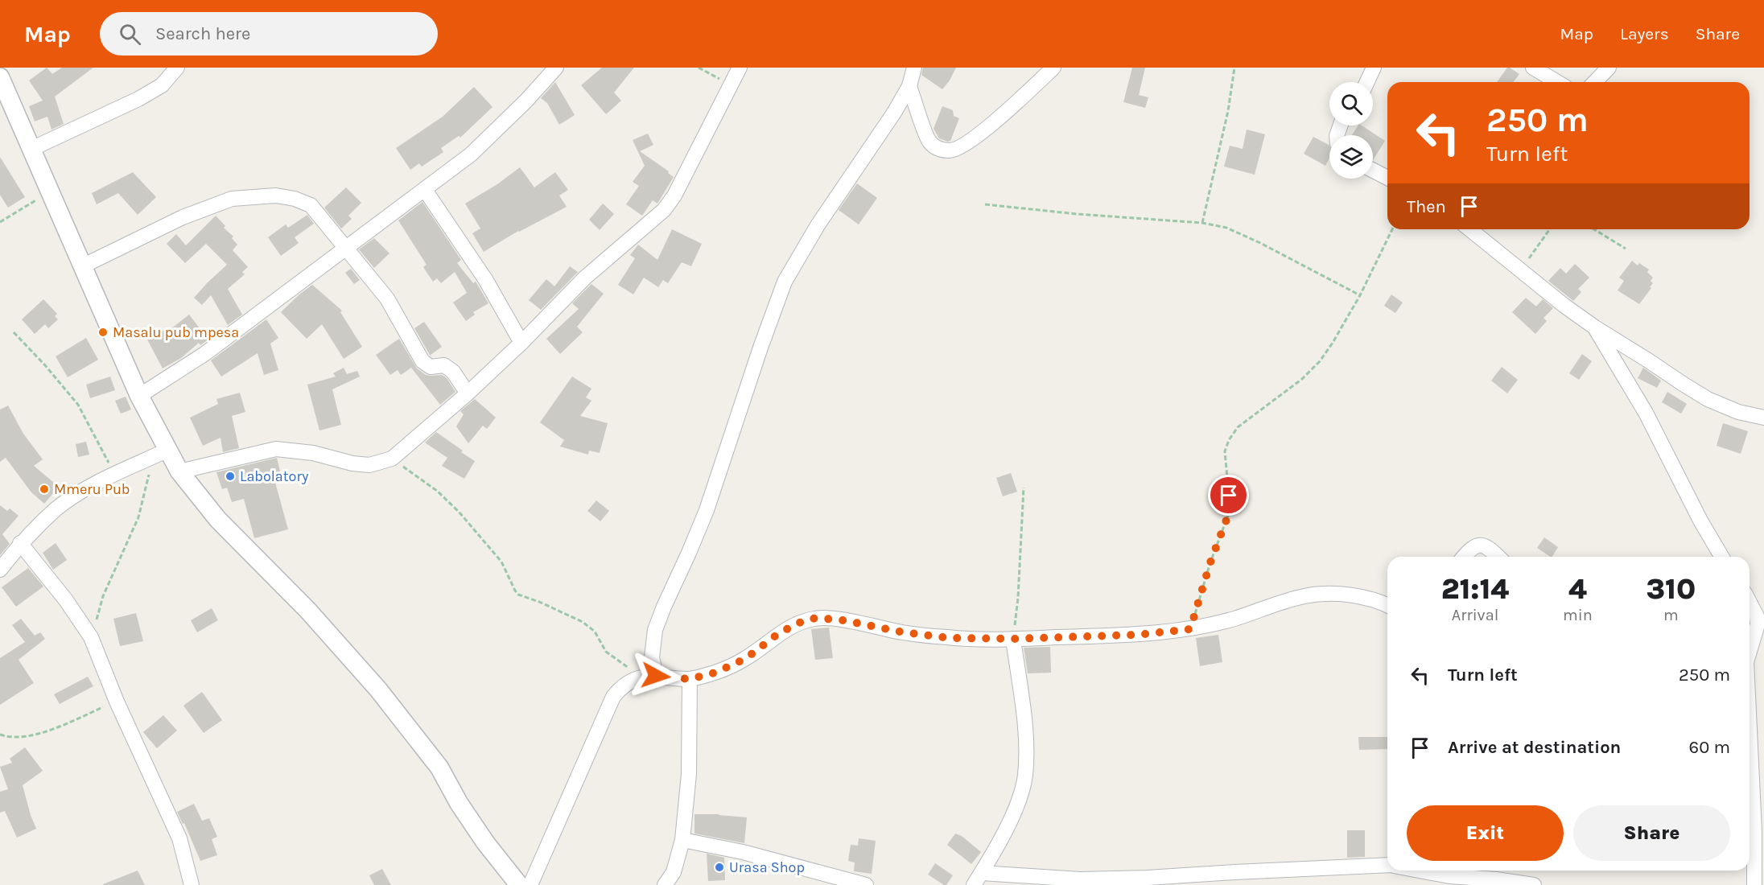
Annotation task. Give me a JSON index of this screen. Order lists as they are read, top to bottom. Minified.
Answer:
{"places":["Masalu pub mpesa","Labolatory","Mmeru Pub","Urasa Shop"],"page":{"header":"Map","search":"Search here","nav":["Map","Layers","Share"],"turn":["250 m","Turn left"],"then":"Then","eta":["21:14","Arrival","4","min","310","m"],"list":[{"name":"Turn left","value":"250 m"},{"name":"Arrive at destination","value":"60 m"}],"buttons":["Exit","Share"]}}
